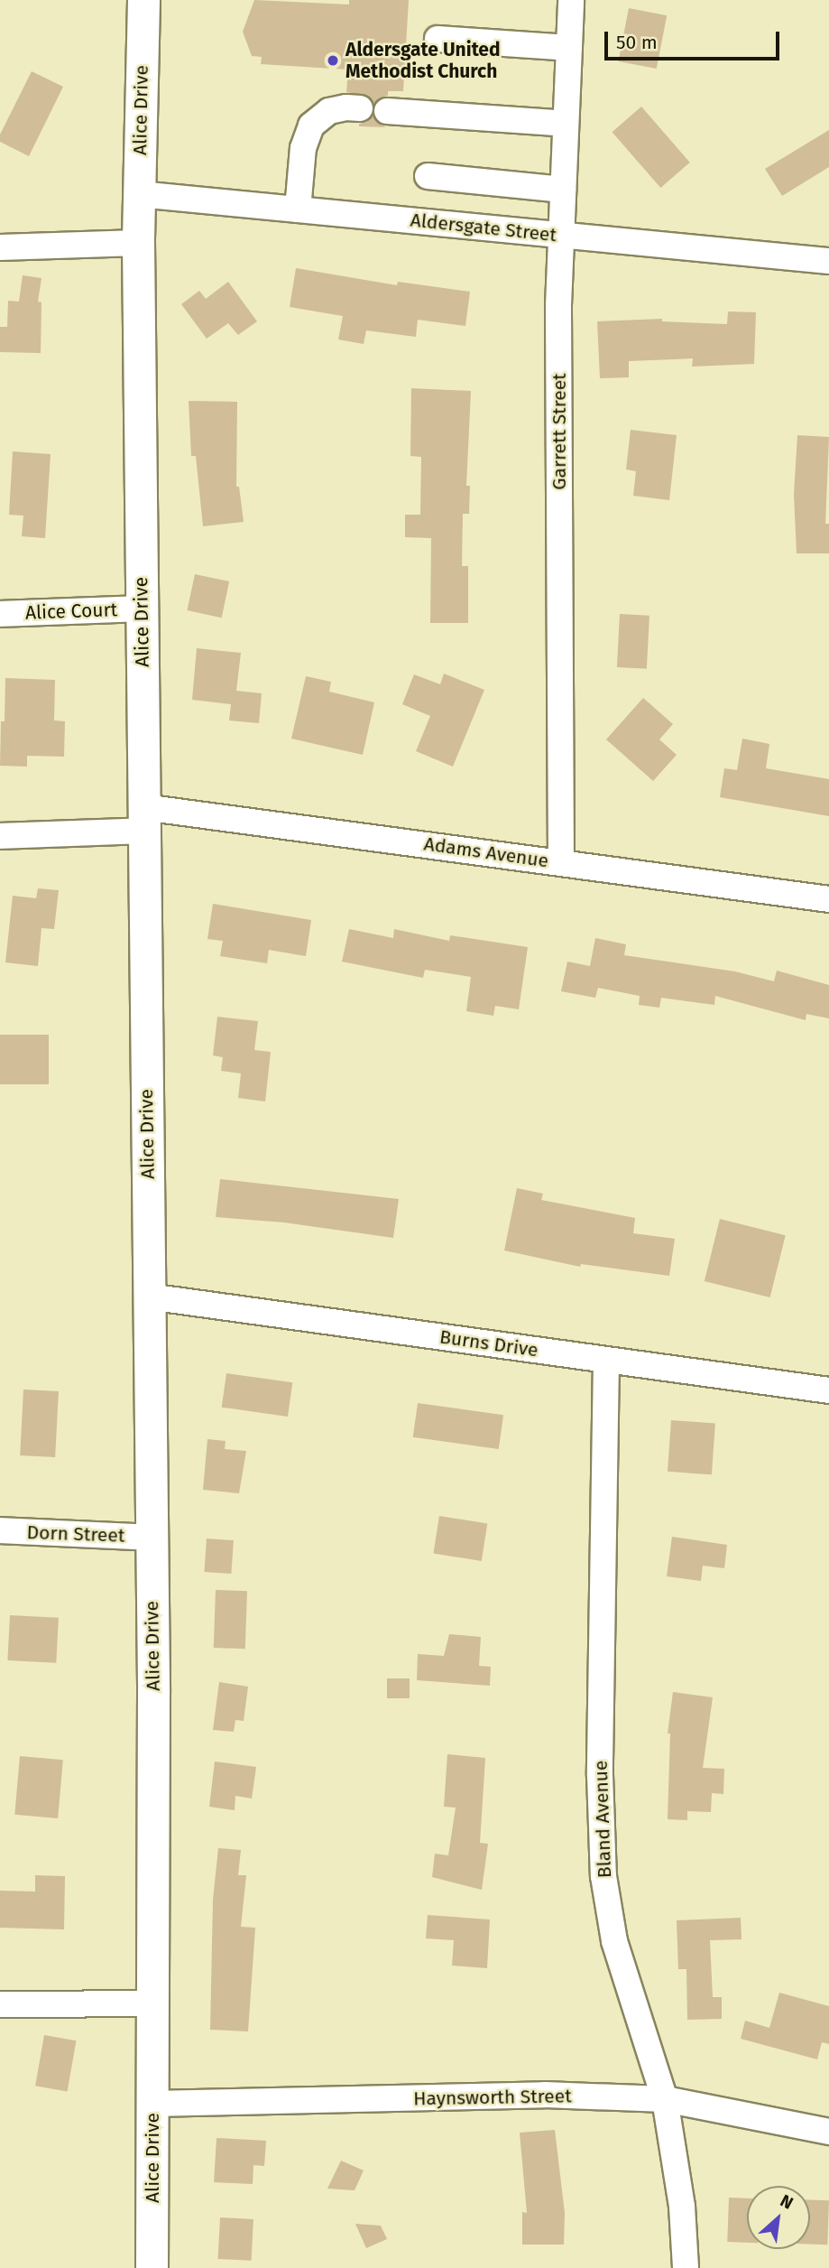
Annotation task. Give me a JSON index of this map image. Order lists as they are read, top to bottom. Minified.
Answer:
{"streets":{"main road":["Alice Drive"],"street":["Aldersgate Street","Garrett Street","Alice Court","Adams Avenue","Burns Drive","Dorn Street","Bland Avenue","Haynsworth Street"]},"crossings":[["Alice Drive","Aldersgate Street"],["Alice Drive","Alice Court"],["Alice Drive","Adams Avenue"],["Alice Drive","Burns Drive"],["Alice Drive","Dorn Street"],["Alice Drive","Haynsworth Street"],["Aldersgate Street","Garrett Street"],["Garrett Street","Adams Avenue"],["Burns Drive","Bland Avenue"],["Bland Avenue","Haynsworth Street"]],"places":["Aldersgate United Methodist Church"],"scale_bar":"50 m","north":"top right"}
